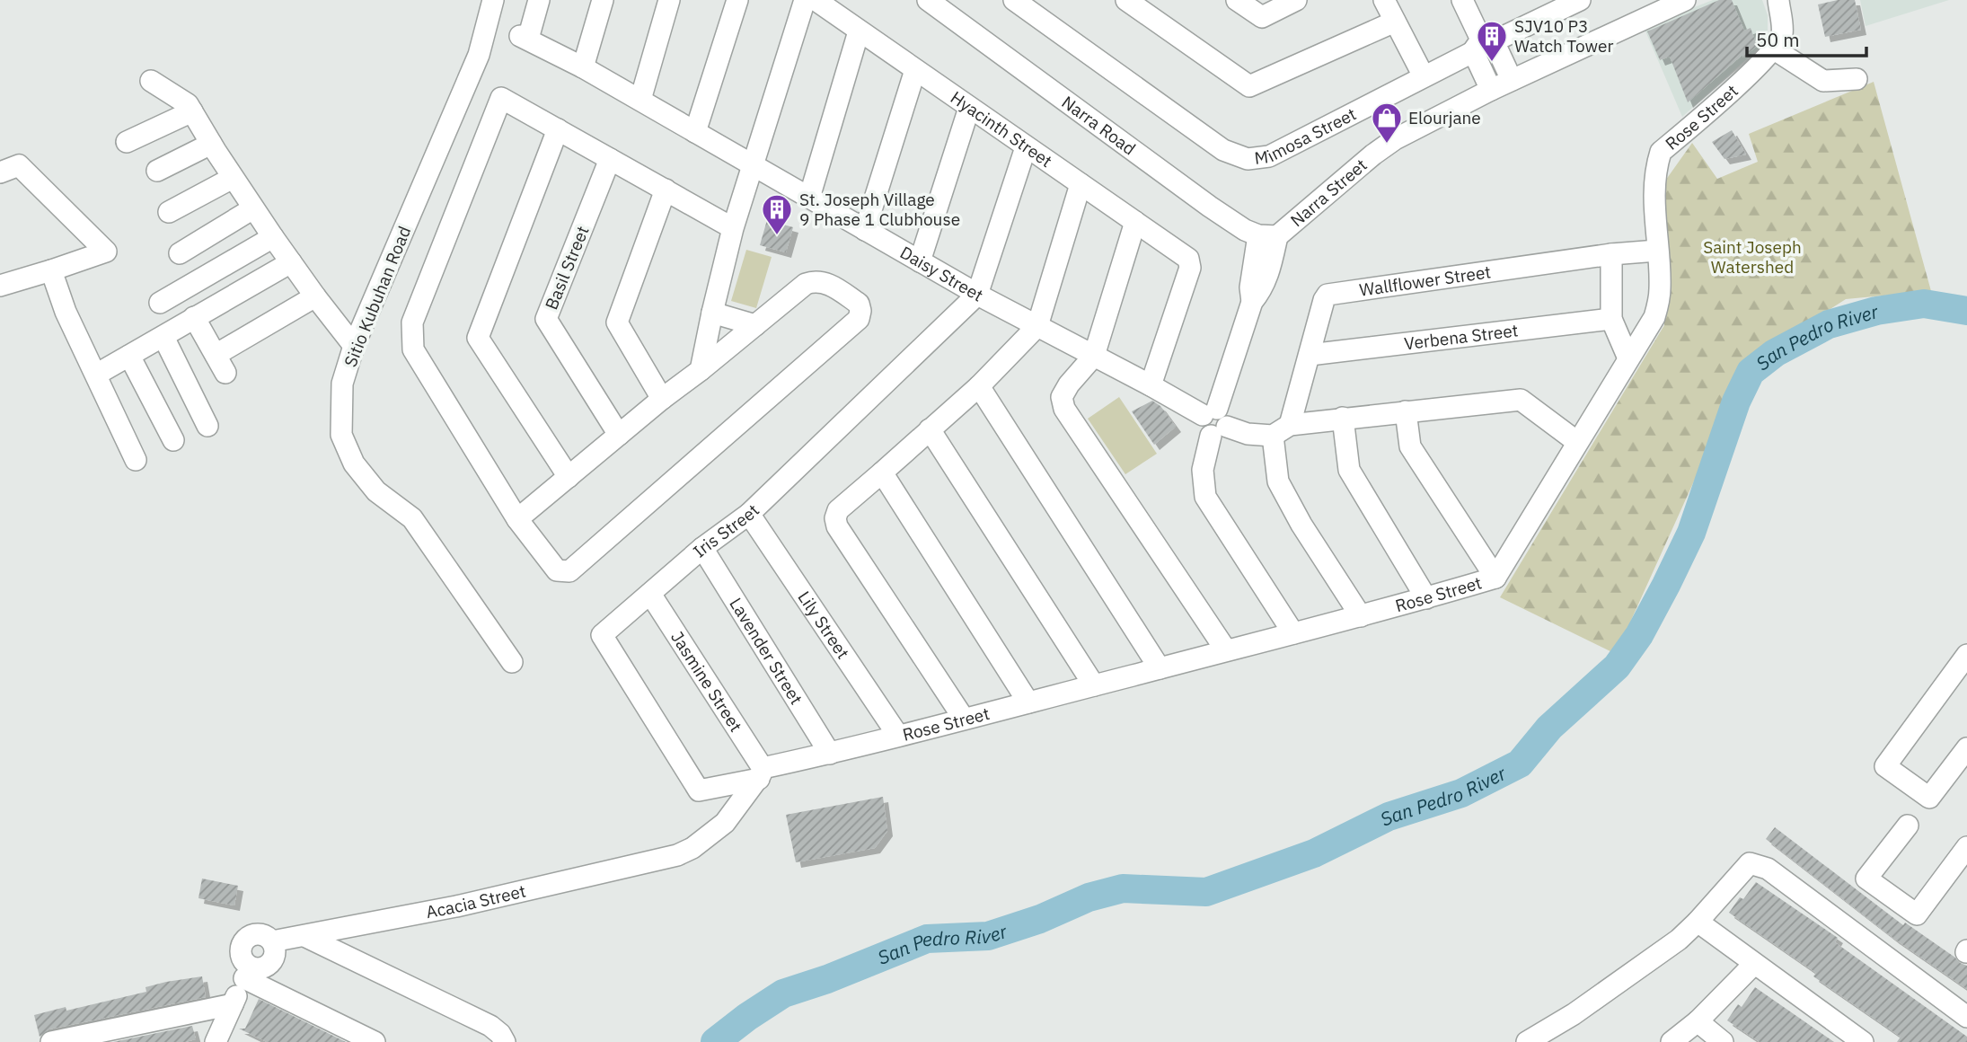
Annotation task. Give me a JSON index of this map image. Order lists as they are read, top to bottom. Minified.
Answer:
{"streets":{"street":["Rose Street","Narra Road","Hyacinth Street","Mimosa Street","Narra Street","Basil Street","Daisy Street","Wallflower Street","Sitio Kubuhan Road","Verbena Street","Iris Street","Lily Street","Lavender Street","Jasmine Street","Acacia Street"]},"crossings":[["Rose Street","Daisy Street"],["Rose Street","Wallflower Street"],["Rose Street","Iris Street"],["Rose Street","Lily Street"],["Rose Street","Lavender Street"],["Rose Street","Jasmine Street"],["Rose Street","Acacia Street"],["Narra Road","Narra Street"],["Hyacinth Street","Daisy Street"],["Daisy Street","Wallflower Street"],["Daisy Street","Iris Street"],["Wallflower Street","Verbena Street"],["Iris Street","Lily Street"],["Iris Street","Lavender Street"],["Iris Street","Jasmine Street"],["Jasmine Street","Acacia Street"]],"water":["San Pedro River"],"parks":["Saint Joseph Watershed"],"places":{"building":["SJV10 P3 Watch Tower","St. Joseph Village 9 Phase 1 Clubhouse"],"shop":["Elourjane"]},"scale_bar":"50 m"}
